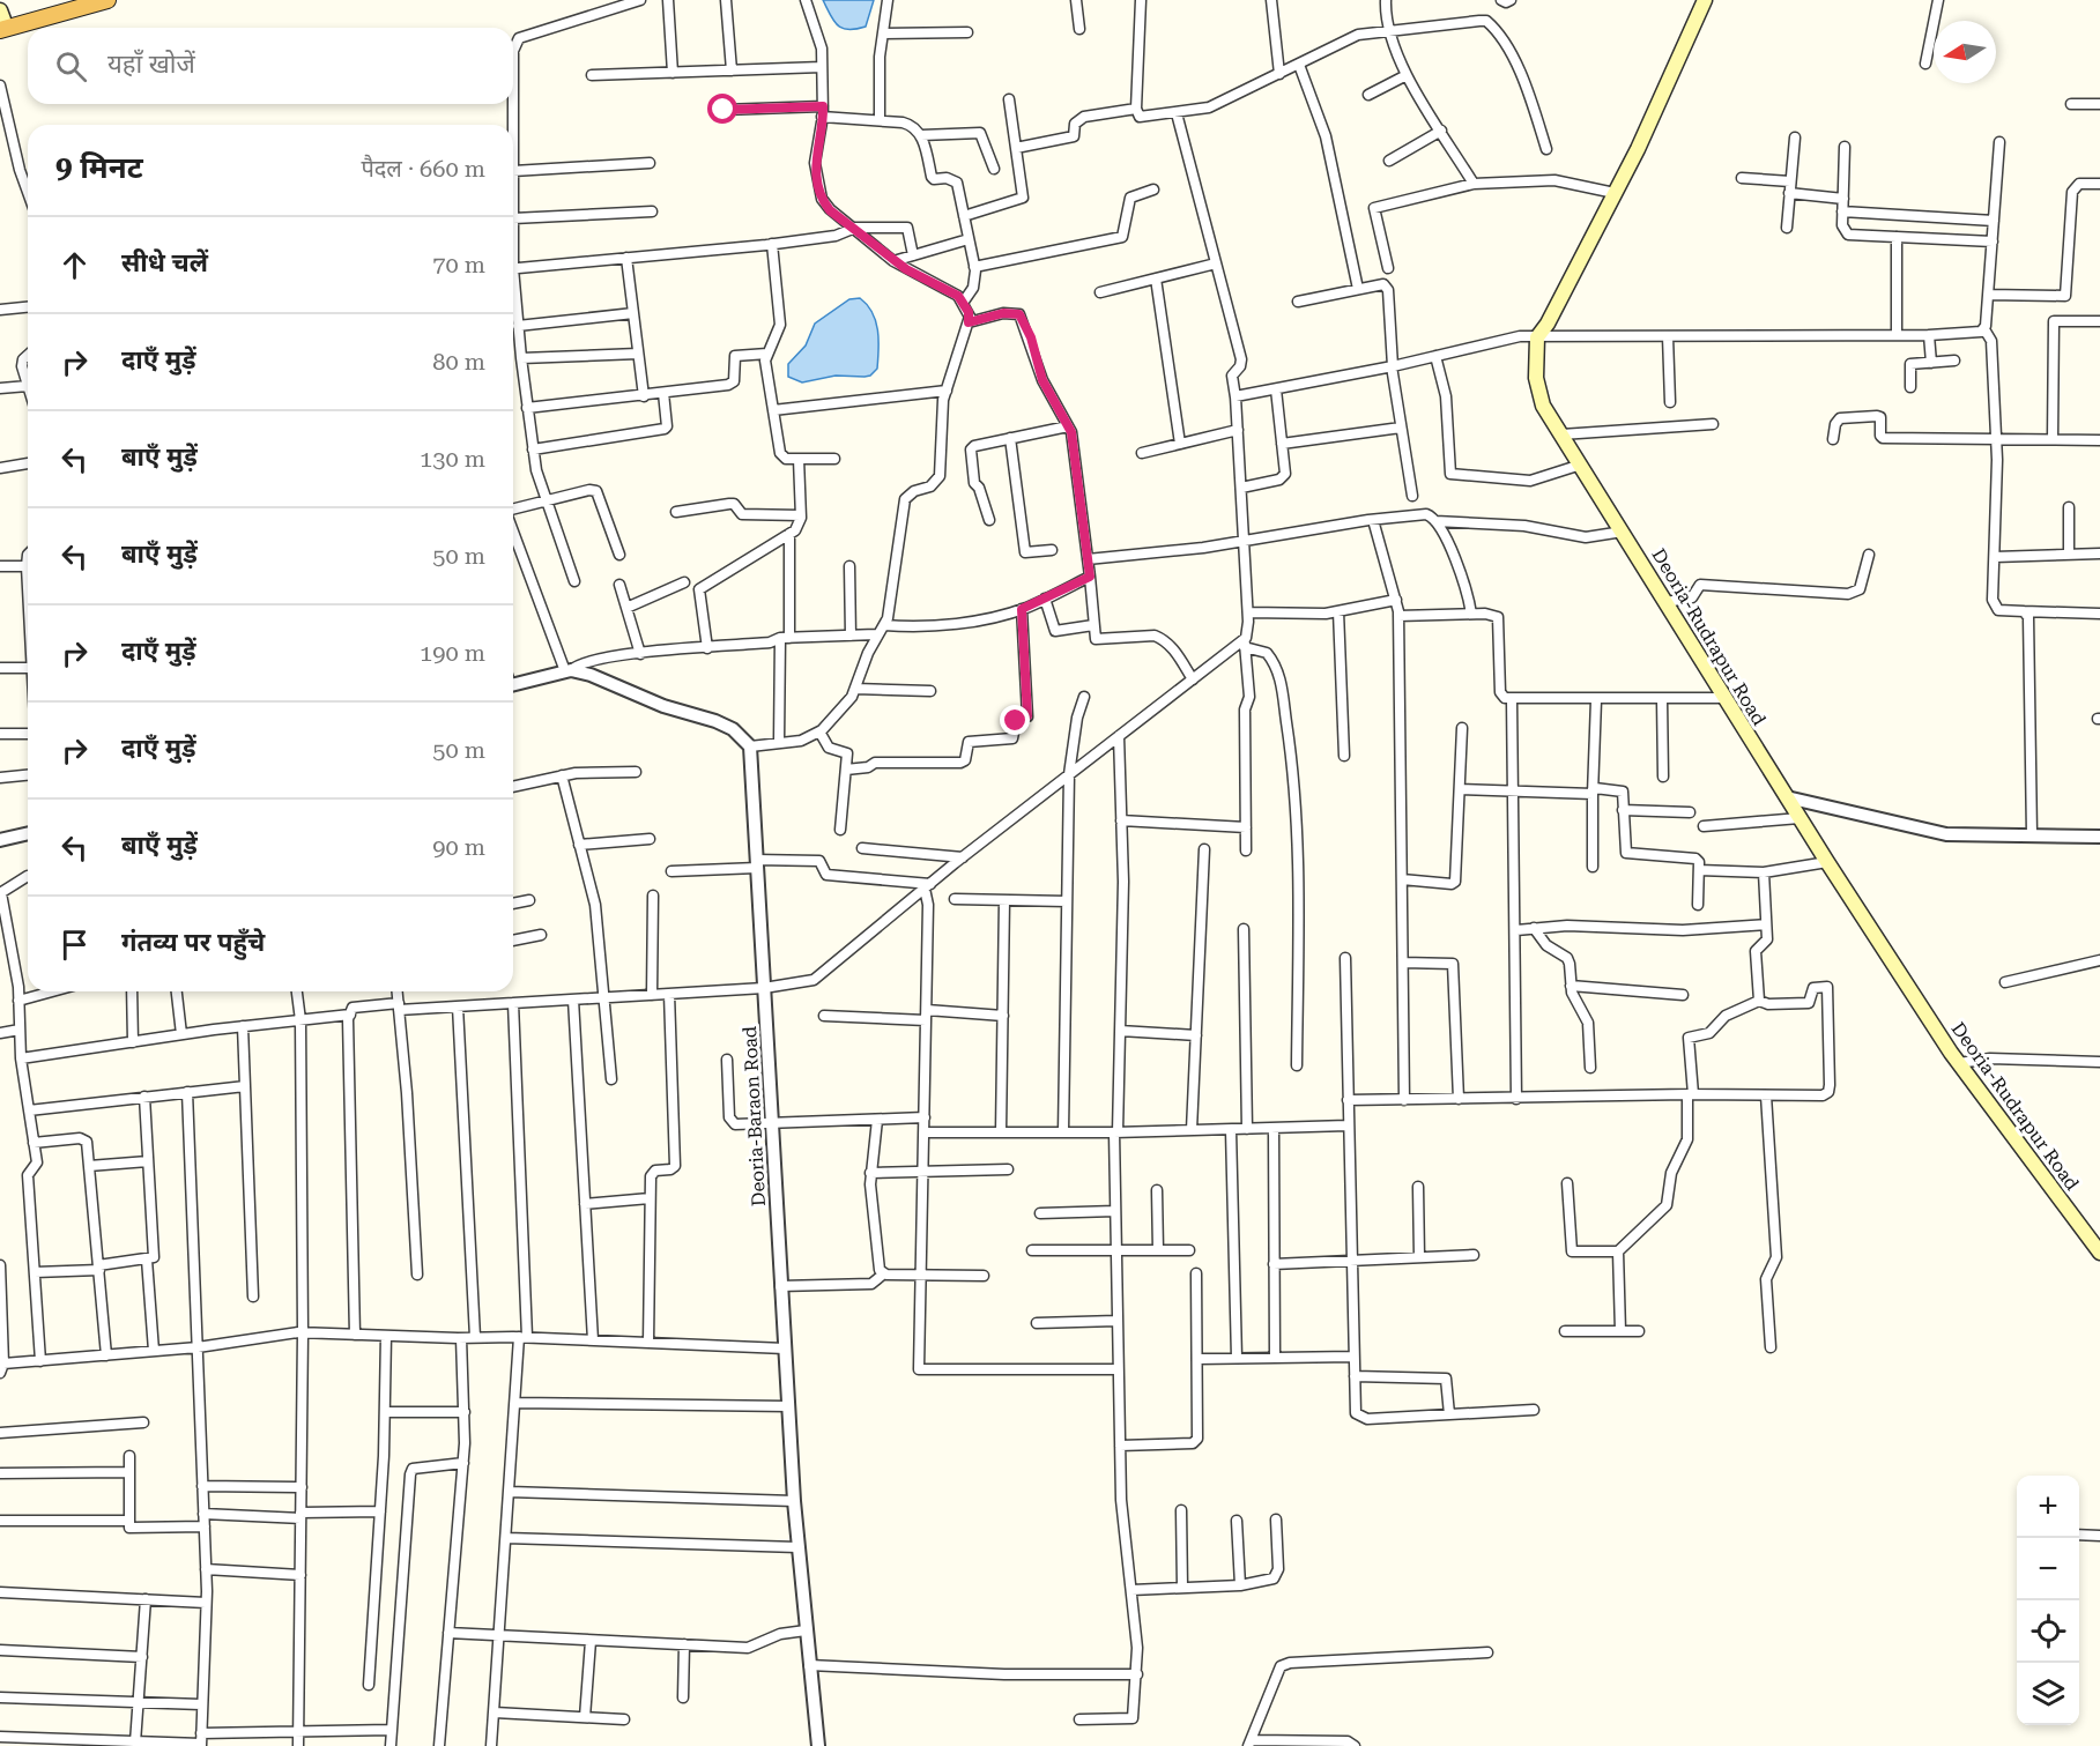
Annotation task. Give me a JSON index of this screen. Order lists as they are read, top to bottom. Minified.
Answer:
{"streets":{"main road":["Deoria-Rudrapur Road"],"street":["Deoria-Baraon Road"]},"north":"left","page":{"search":"यहाँ खोजें","heading":["9 मिनट","पैदल · 660 m"],"list":[["सीधे चलें","70 m"],["दाएँ मुड़ें","80 m"],["बाएँ मुड़ें","130 m"],["बाएँ मुड़ें","50 m"],["दाएँ मुड़ें","190 m"],["दाएँ मुड़ें","50 m"],["बाएँ मुड़ें","90 m"],"गंतव्य पर पहुँचे"],"map_buttons":["+","−"]}}
